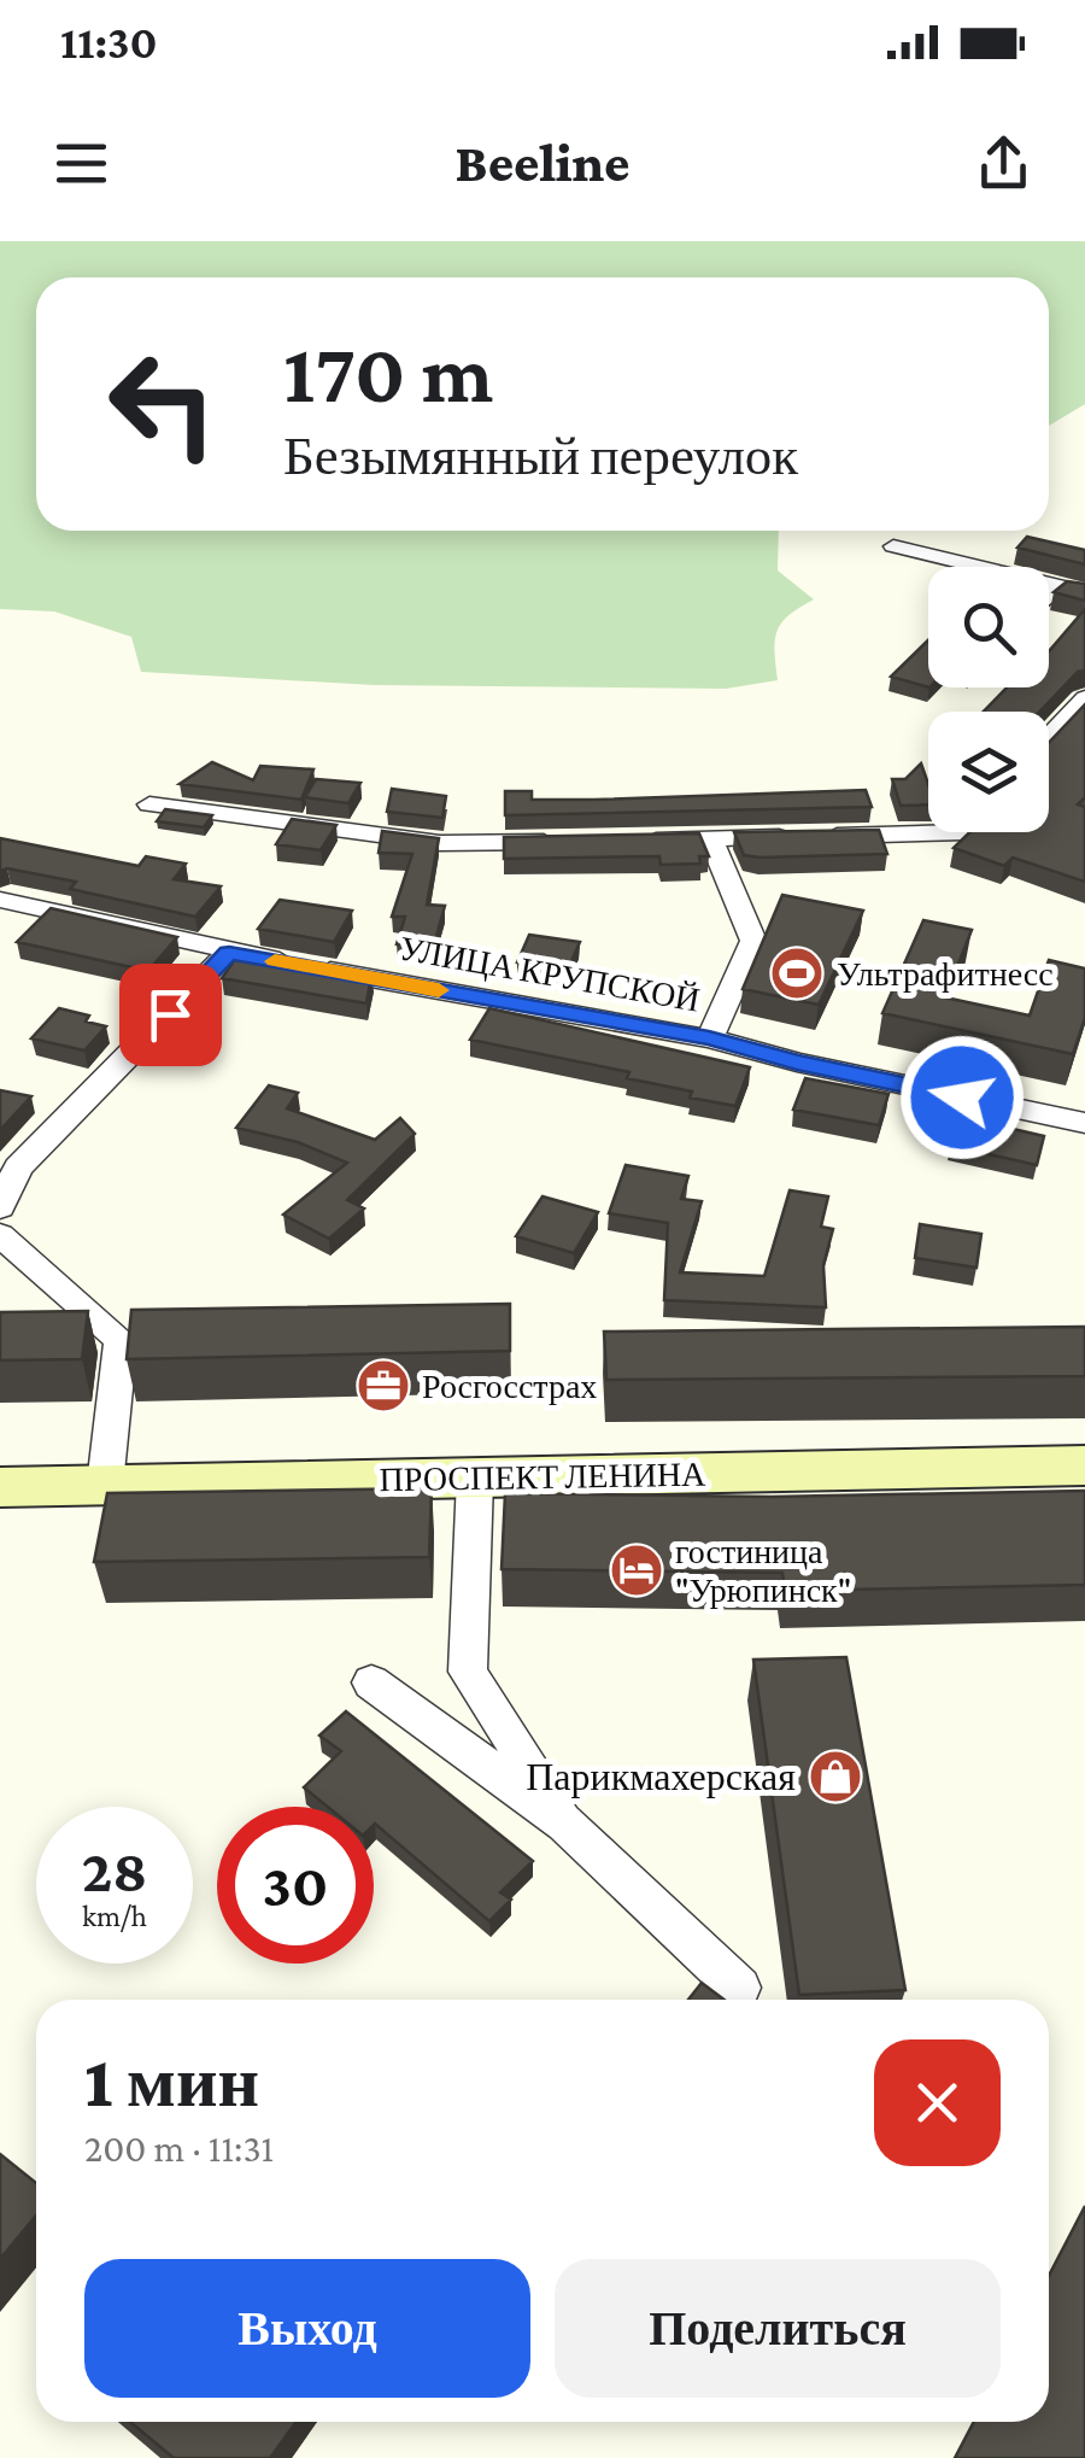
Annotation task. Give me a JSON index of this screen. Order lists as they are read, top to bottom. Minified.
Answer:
{"streets":{"main road":["ПРОСПЕКТ ЛЕНИНА"],"street":["УЛИЦА КРУПСКОЙ"]},"places":{"sports":["Ультрафитнесс"],"office":["Росгосстрах"],"hotel":["гостиница \"Урюпинск\""],"shop":["Парикмахерская"]},"page":{"status":"11:30","header":"Beeline","turn":["170 m","Безымянный переулок"],"speed":"28 km/h","limit":"30","heading":["1 мин","200 m · 11:31"],"buttons":["Выход","Поделиться"]}}
